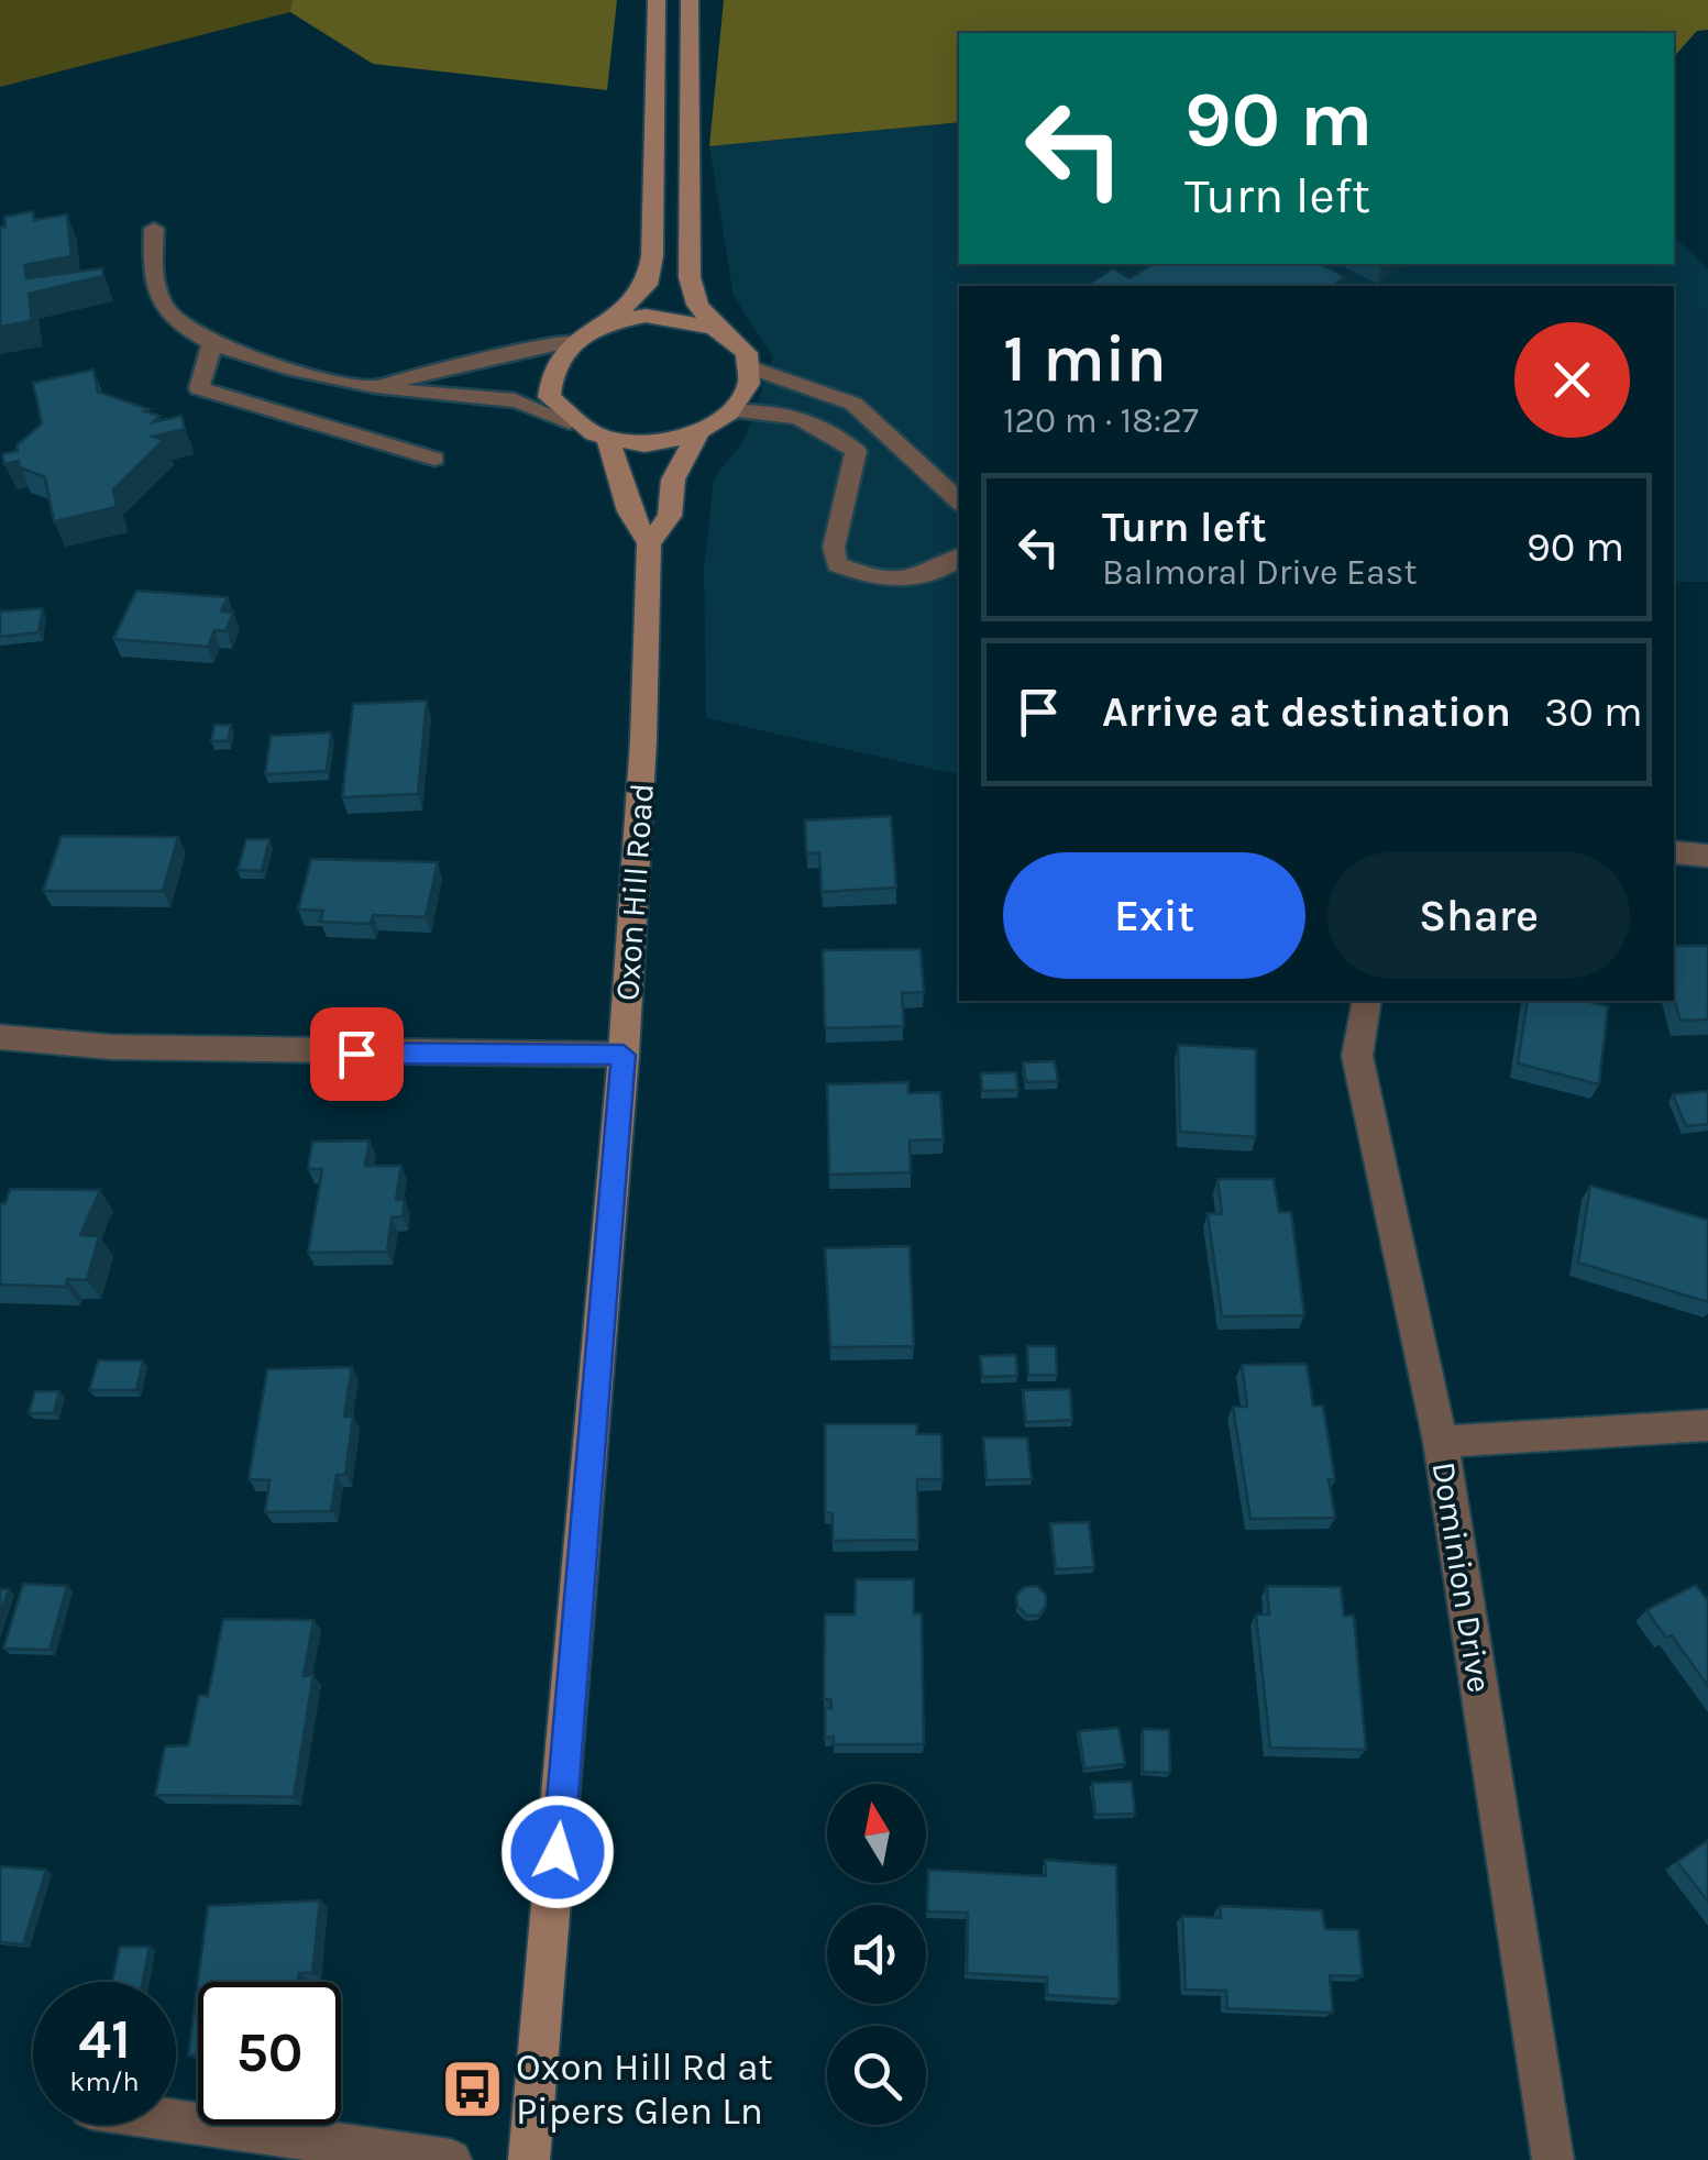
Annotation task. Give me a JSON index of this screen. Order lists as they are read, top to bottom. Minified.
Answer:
{"streets":{"main road":["Oxon Hill Road"],"street":["Dominion Drive"]},"places":{"bus stop":["Oxon Hill Rd at Pipers Glen Ln"]},"north":"top","page":{"turn":["90 m","Turn left"],"heading":["1 min","120 m · 18:27"],"list":[{"name":"Turn left","note":"Balmoral Drive East","value":"90 m"},{"name":"Arrive at destination","value":"30 m"}],"buttons":["Exit","Share"],"speed":"41 km/h","limit":"50"}}
